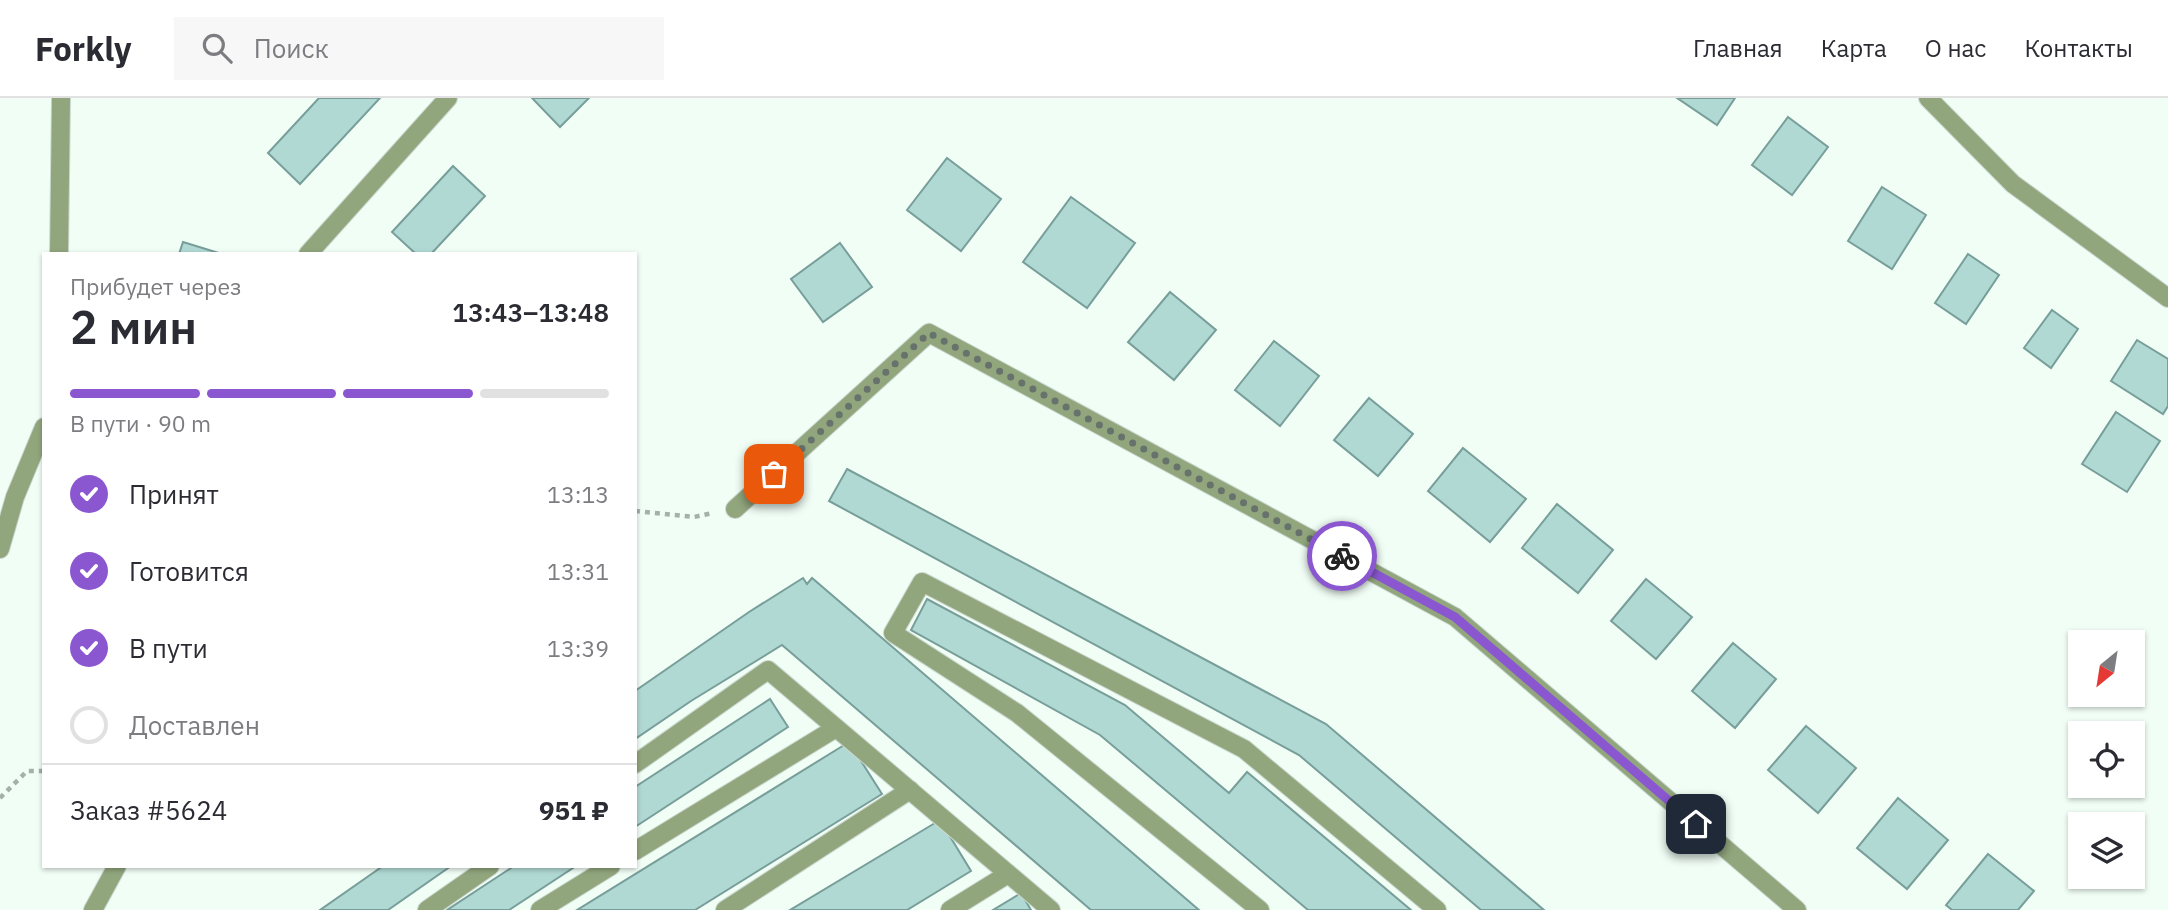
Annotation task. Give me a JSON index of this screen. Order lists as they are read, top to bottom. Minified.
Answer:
{"north":"bottom left","page":{"header":"Forkly","search":"Поиск","nav":["Главная","Карта","О нас","Контакты"],"heading":["2 мин","Прибудет через","13:43–13:48"],"panel":["Заказ #5624","951 ₽"],"bar":"В пути · 90 m","list":[["Принят","13:13"],["Готовится","13:31"],["В пути","13:39"],"Доставлен"]}}
